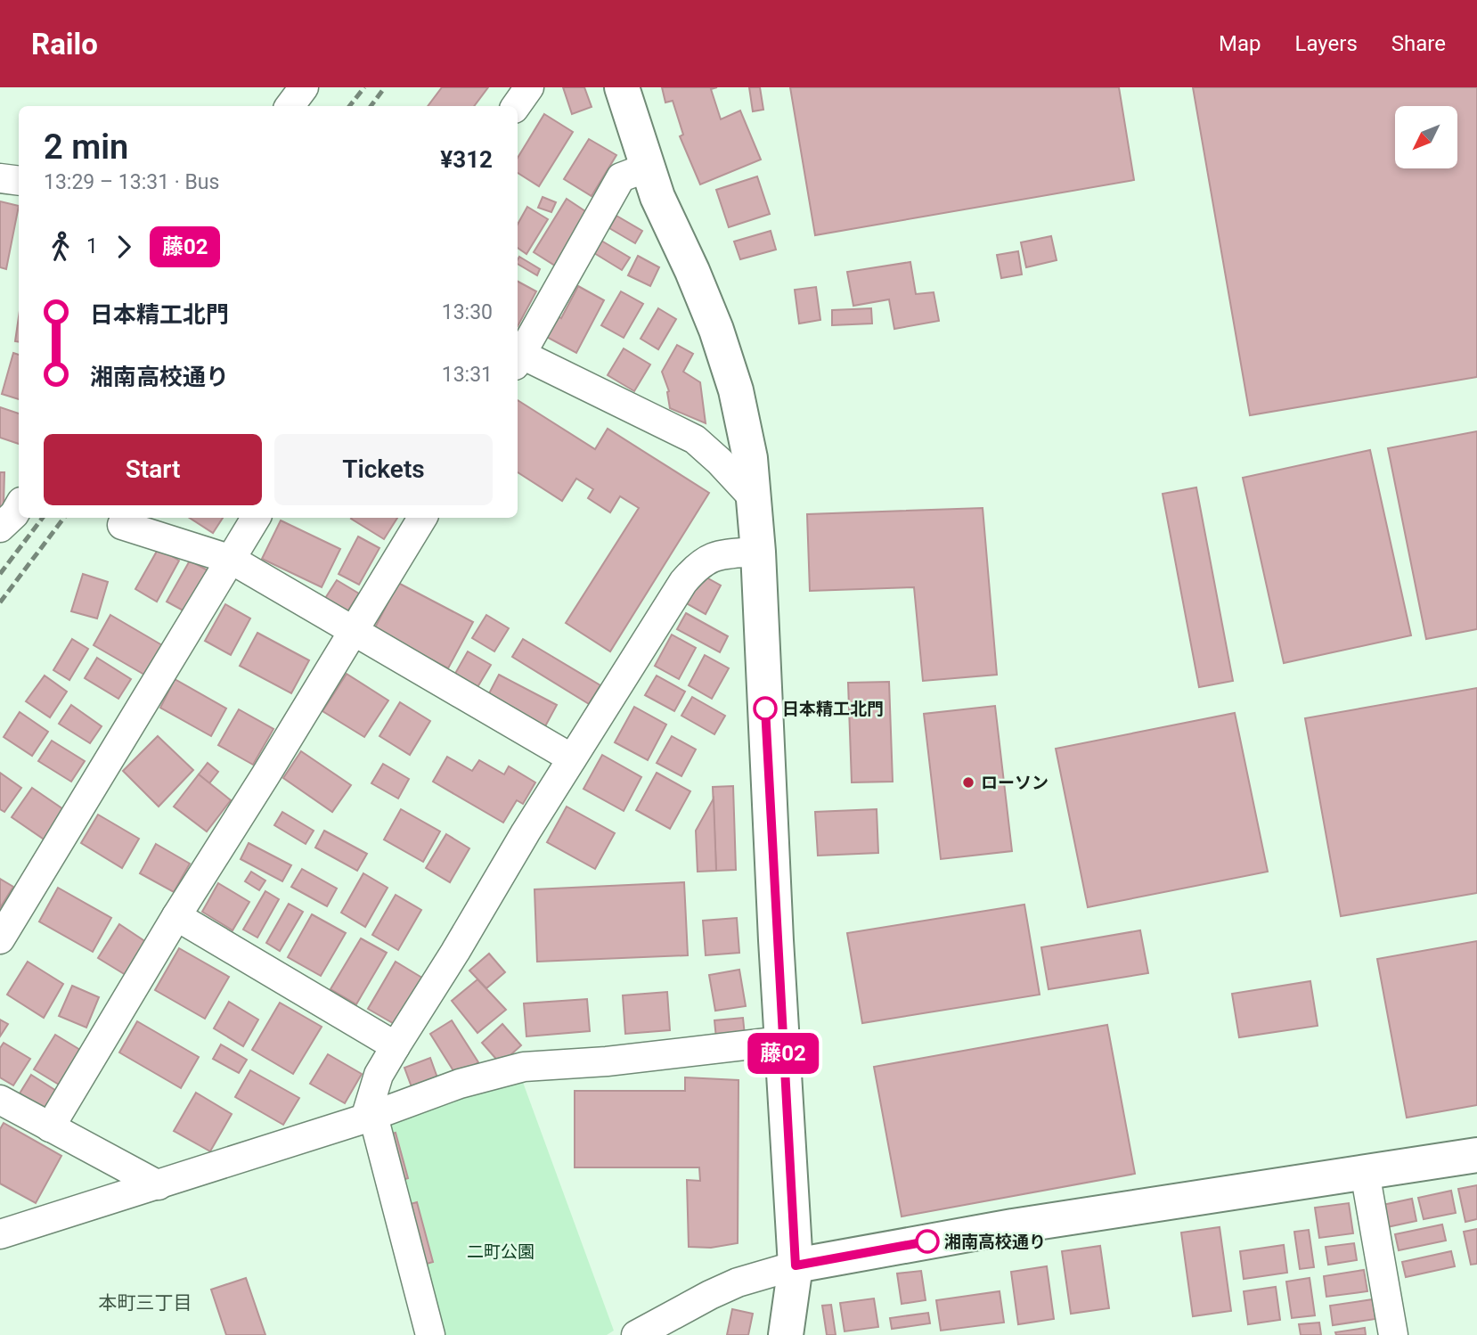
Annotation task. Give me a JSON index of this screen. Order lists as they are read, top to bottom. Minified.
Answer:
{"districts":["本町三丁目"],"parks":["二町公園"],"places":["日本精工北門","ローソン","湘南高校通り"],"lines":["bus line 藤02"],"north":"bottom left","page":{"header":"Railo","nav":["Map","Layers","Share"],"on_map":"藤02","heading":["2 min","13:29 – 13:31 · Bus","¥312"],"legs":["1","藤02"],"list":[{"name":"日本精工北門","value":"13:30"},{"name":"湘南高校通り","value":"13:31"}],"buttons":["Start","Tickets"]}}
